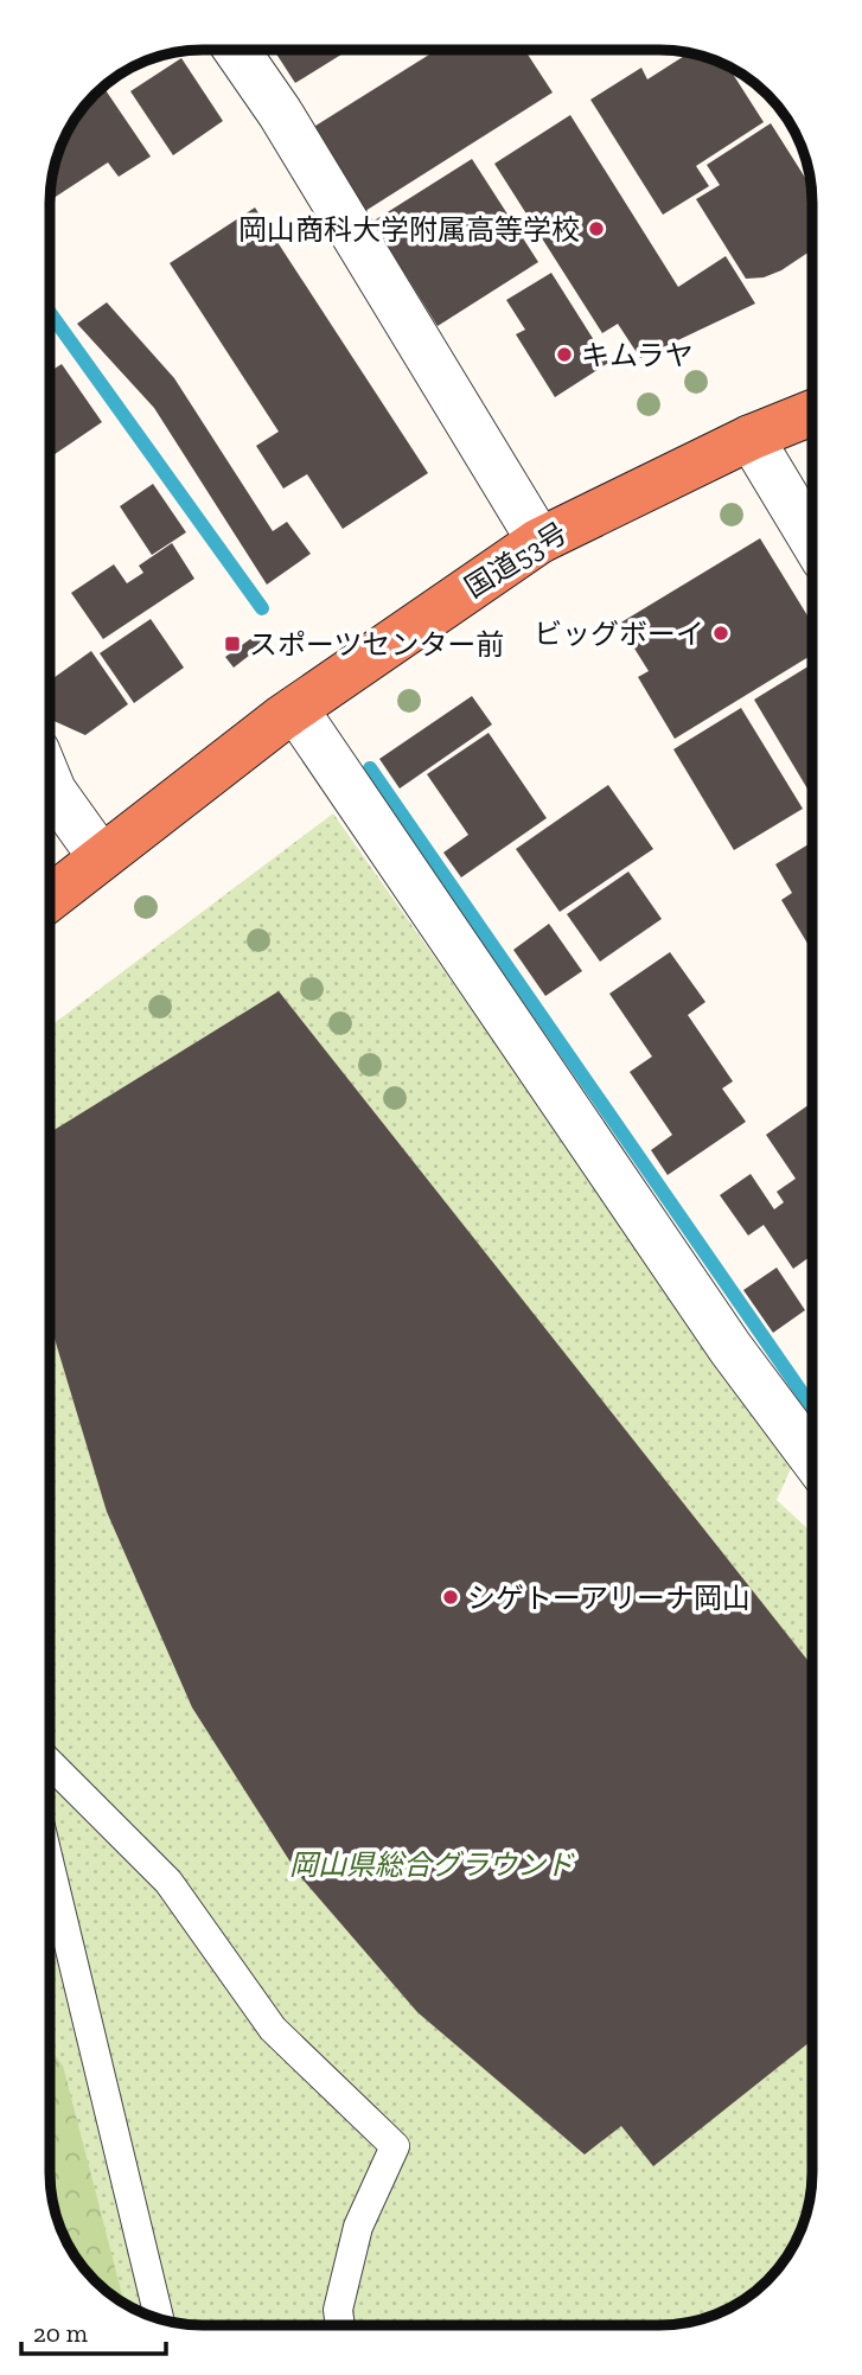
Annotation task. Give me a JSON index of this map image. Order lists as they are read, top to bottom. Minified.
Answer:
{"streets":{"highway":["国道53号"]},"parks":["岡山県総合グラウンド"],"places":{"other":["岡山商科大学附属高等学校","キムラヤ","ビッグボーイ","シゲトーアリーナ岡山"],"transit":["スポーツセンター前"]},"scale_bar":"20 m"}
